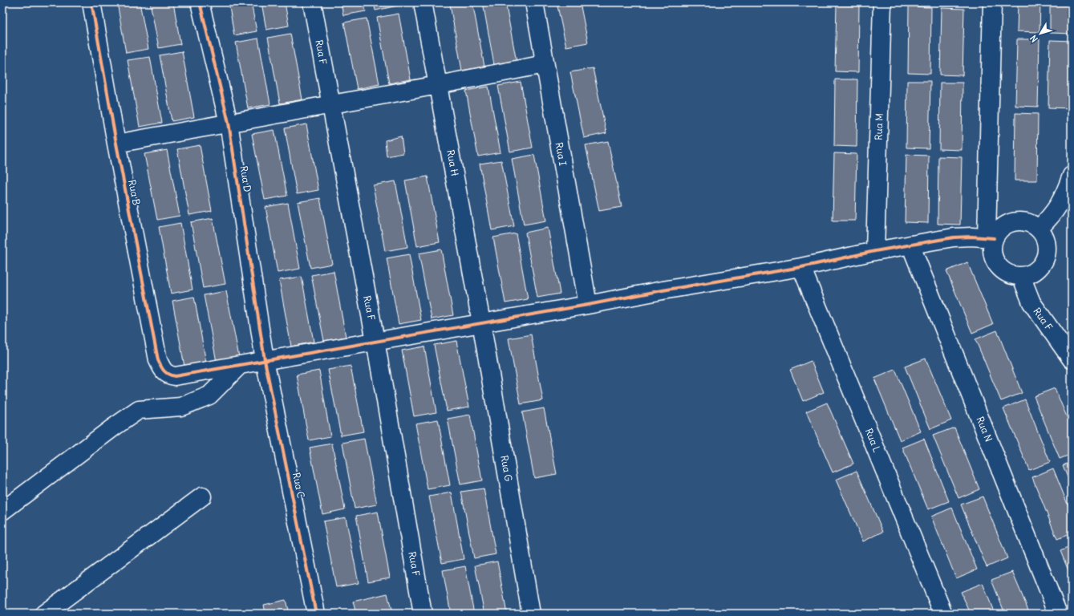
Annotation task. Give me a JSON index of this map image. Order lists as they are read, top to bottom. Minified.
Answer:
{"streets":{"street":["Rua F","Rua M","Rua I","Rua H","Rua D","Rua B","Rua N","Rua L","Rua G","Rua C"]},"crossings":[["Rua H","Rua G"],["Rua D","Rua C"]],"north":"bottom left"}
